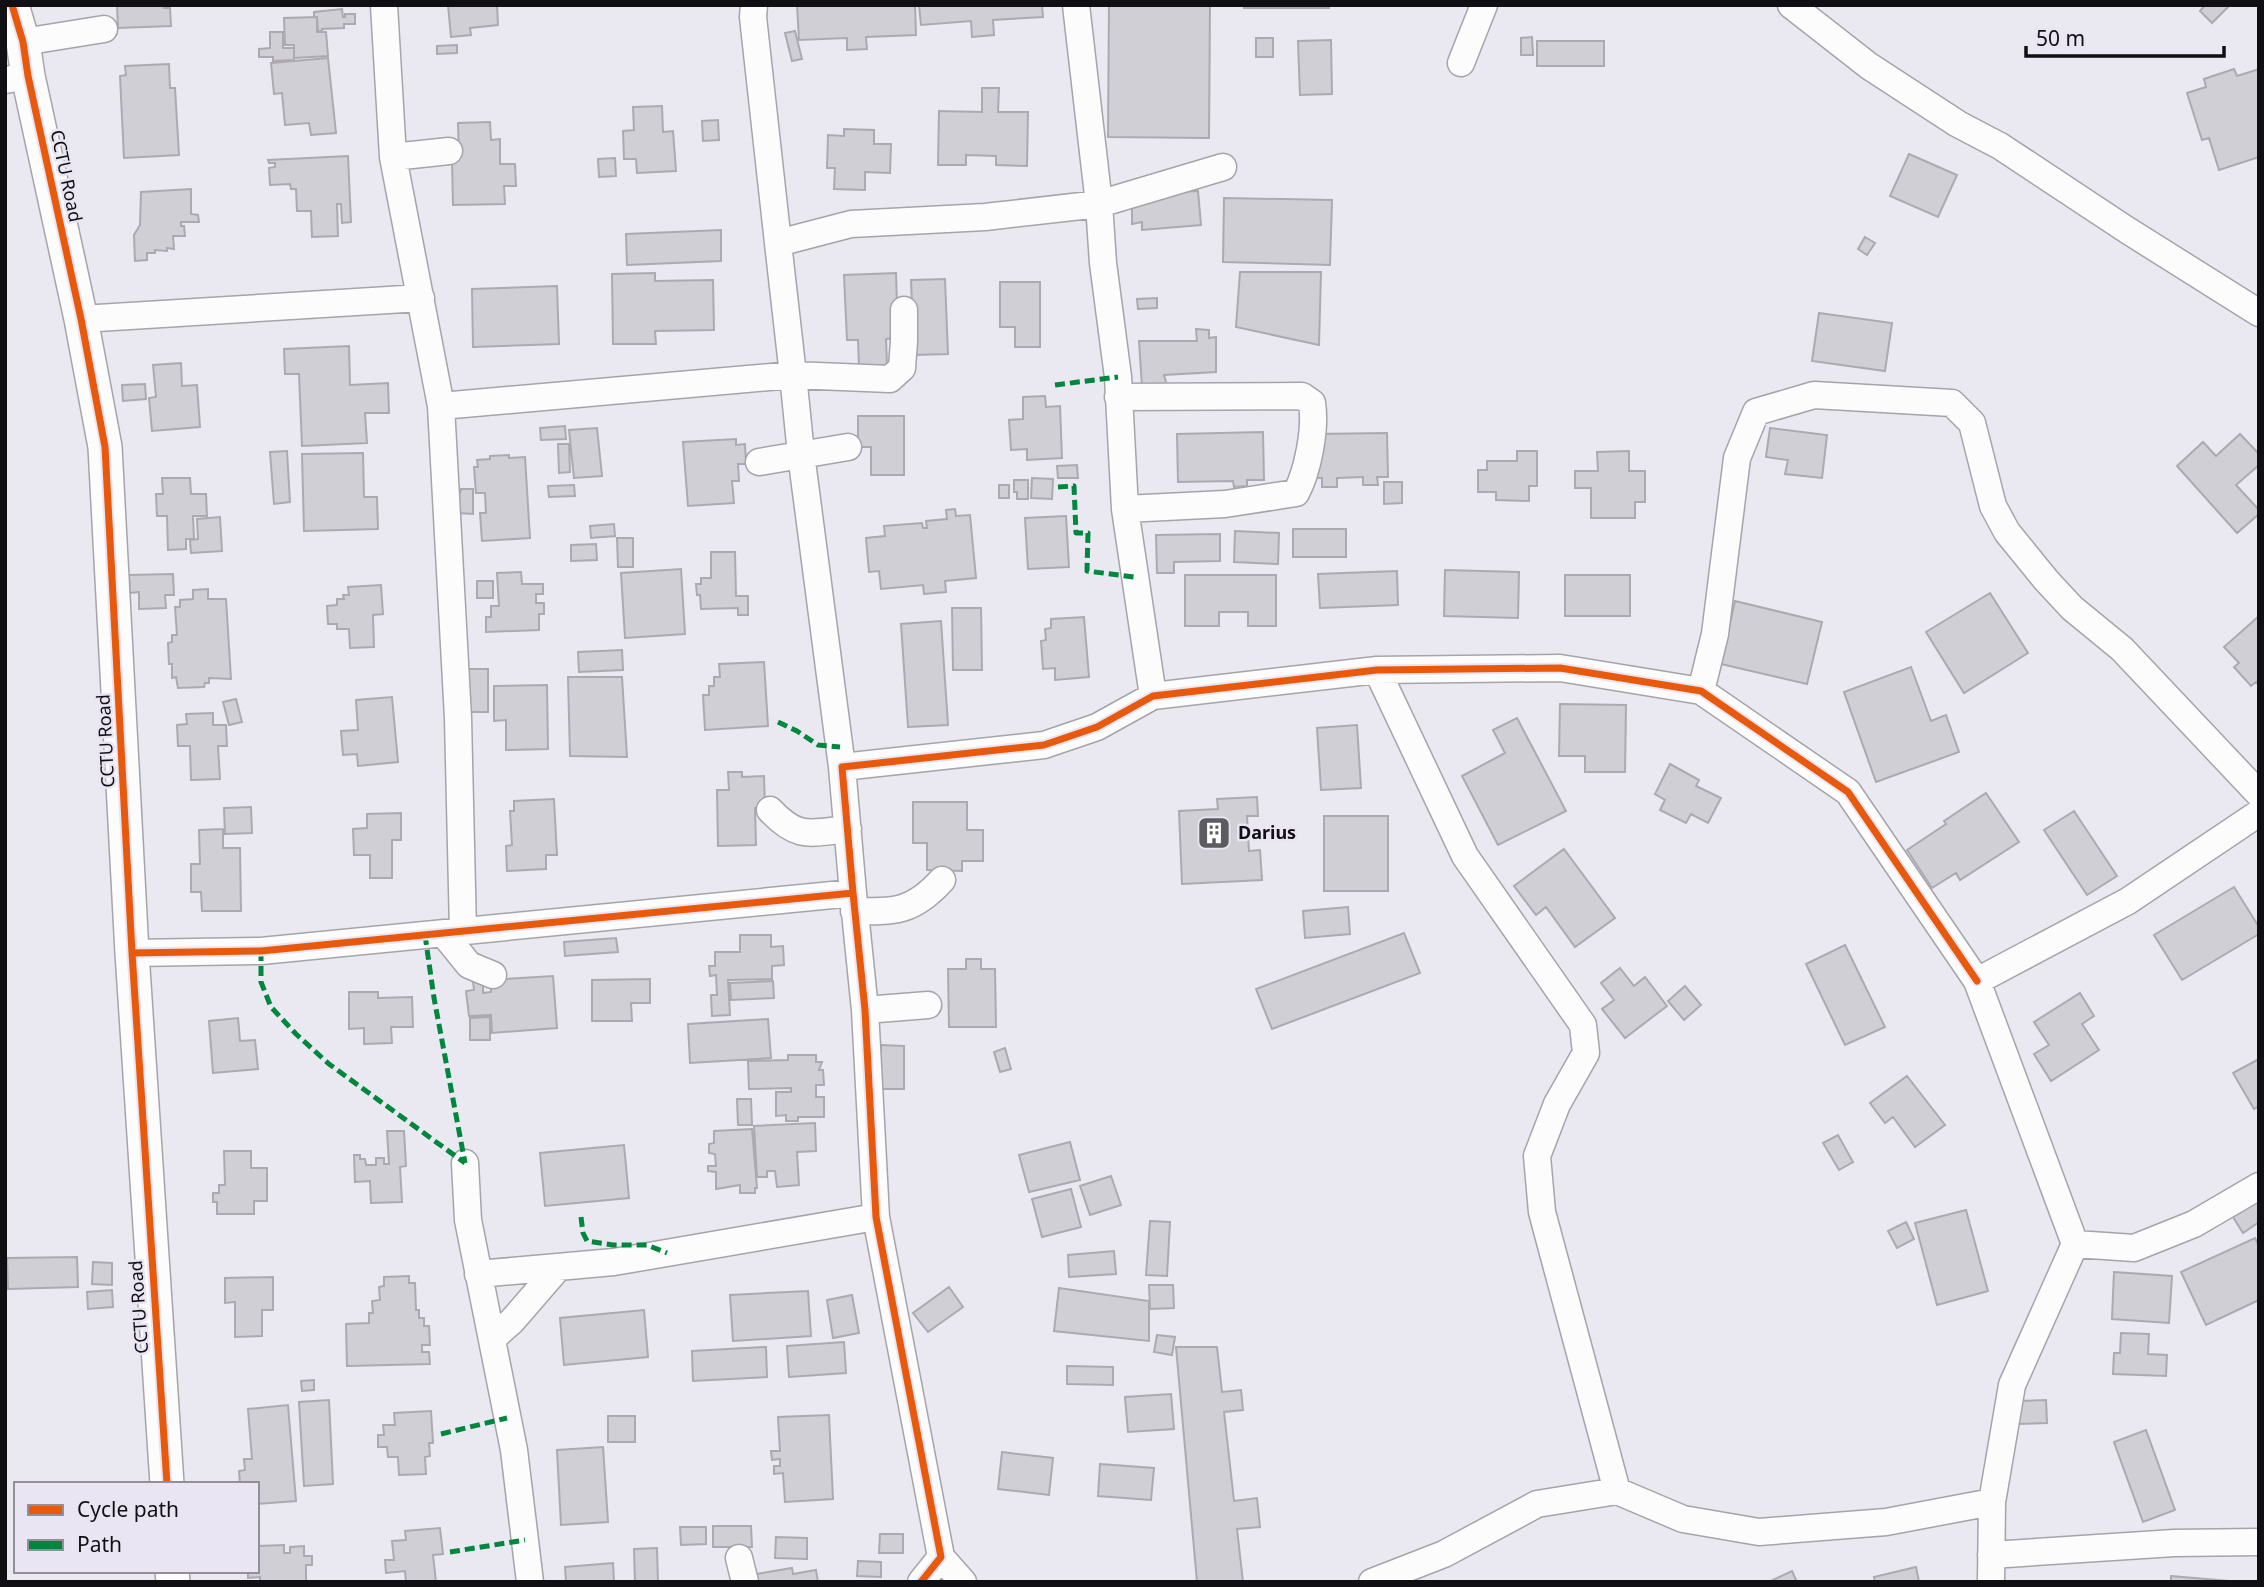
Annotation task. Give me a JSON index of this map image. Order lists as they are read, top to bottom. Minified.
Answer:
{"streets":{"street":["CCTU Road"]},"places":{"building":["Darius"]},"legend":["Cycle path","Path"],"scale_bar":"50 m"}
